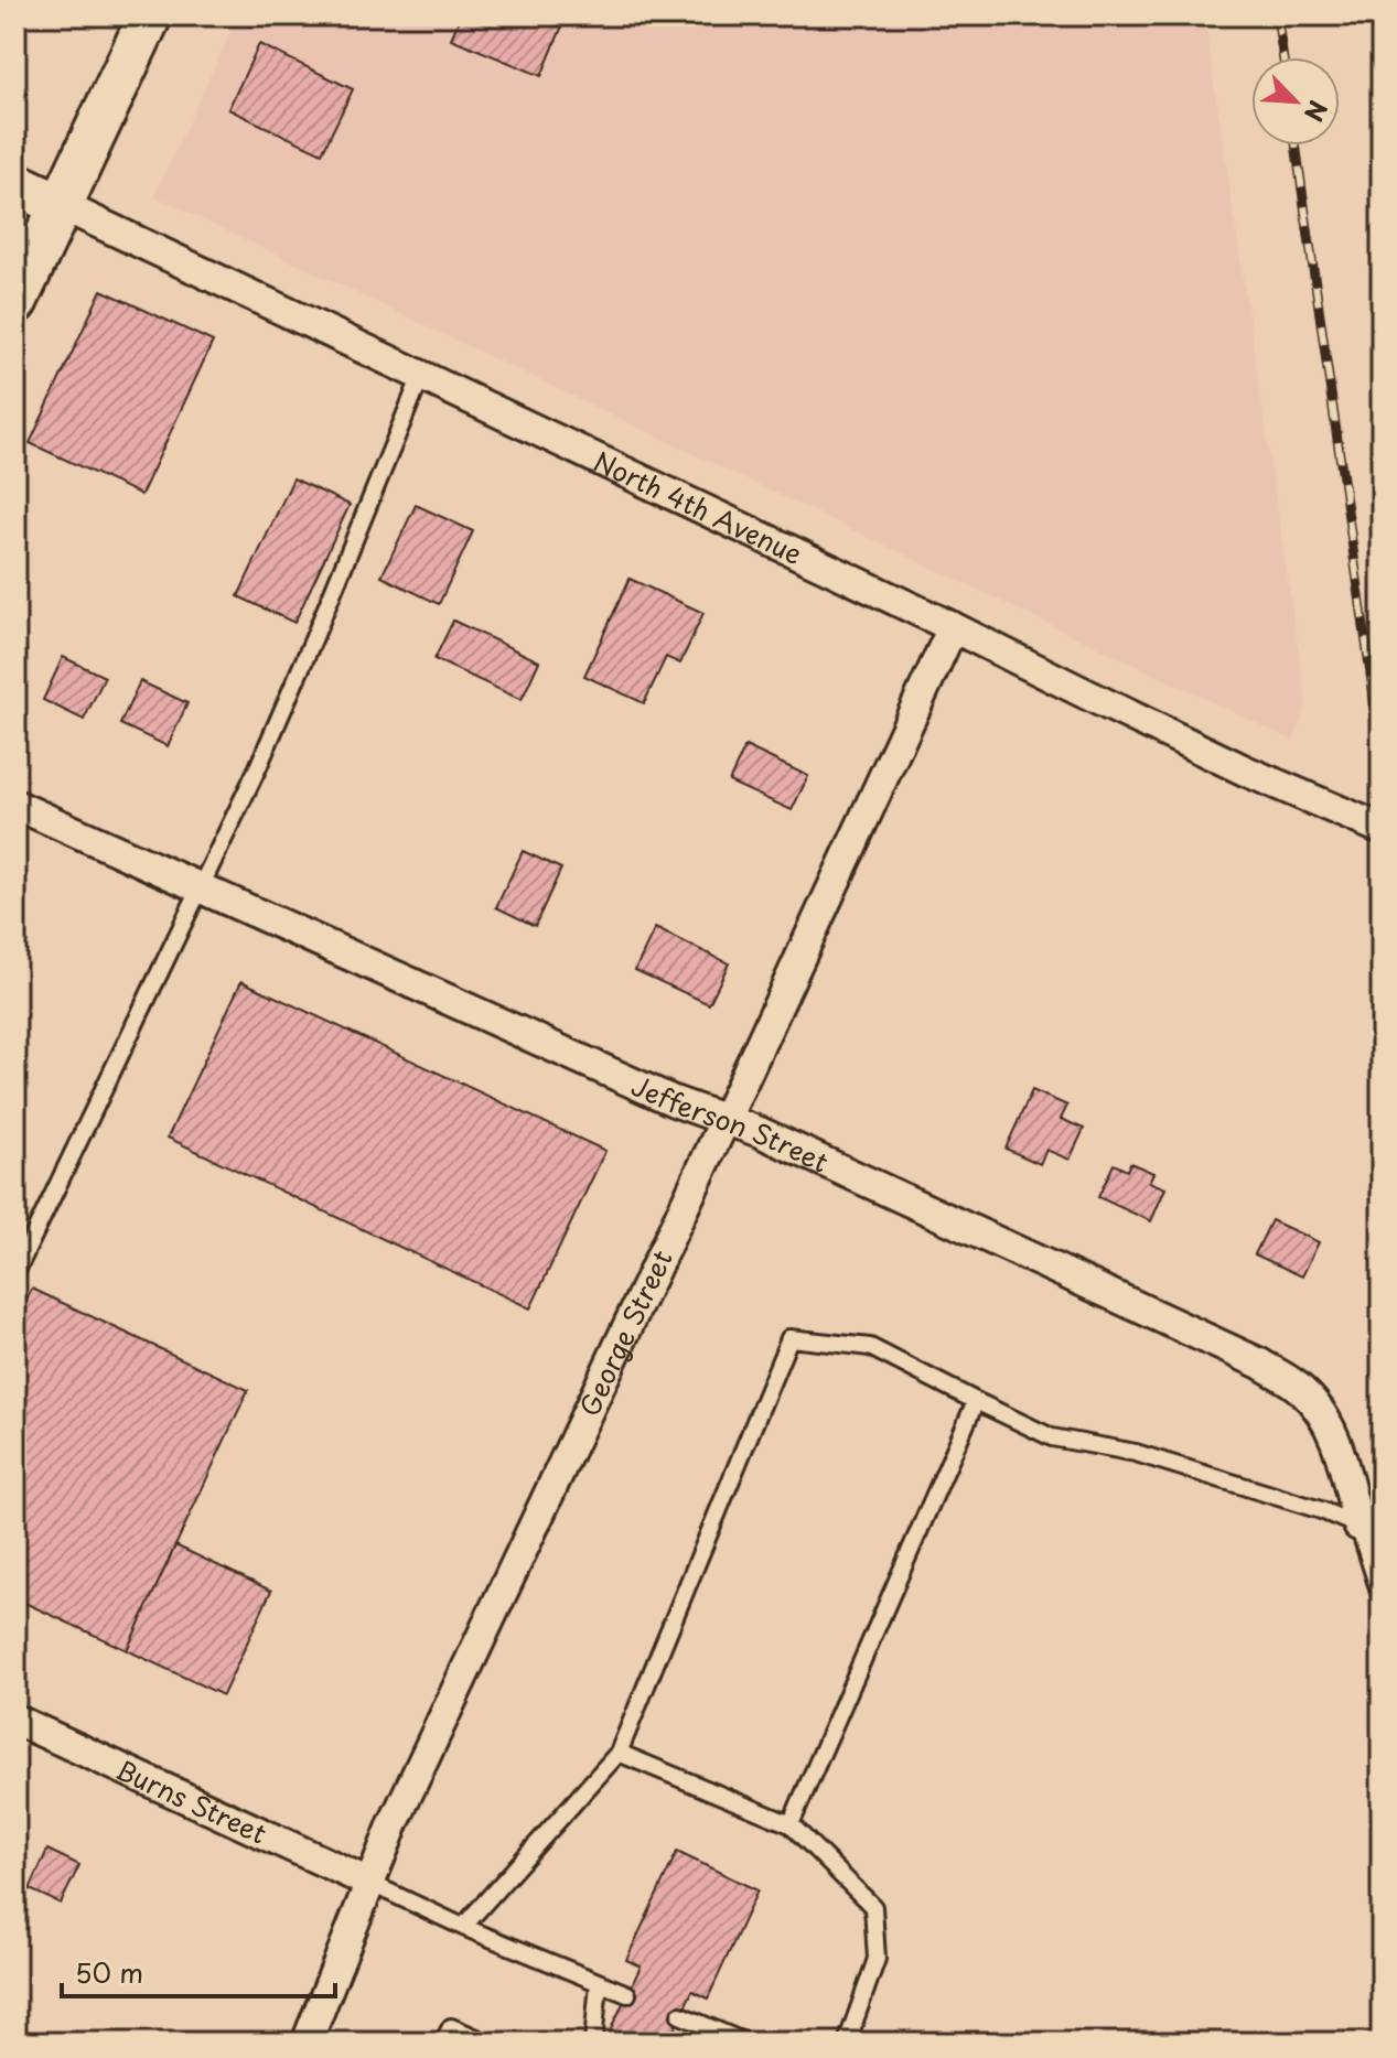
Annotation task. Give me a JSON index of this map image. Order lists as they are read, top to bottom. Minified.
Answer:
{"streets":{"street":["North 4th Avenue","Jefferson Street","George Street","Burns Street"]},"crossings":[["North 4th Avenue","George Street"],["Jefferson Street","George Street"],["George Street","Burns Street"]],"scale_bar":"50 m","north":"bottom right"}
